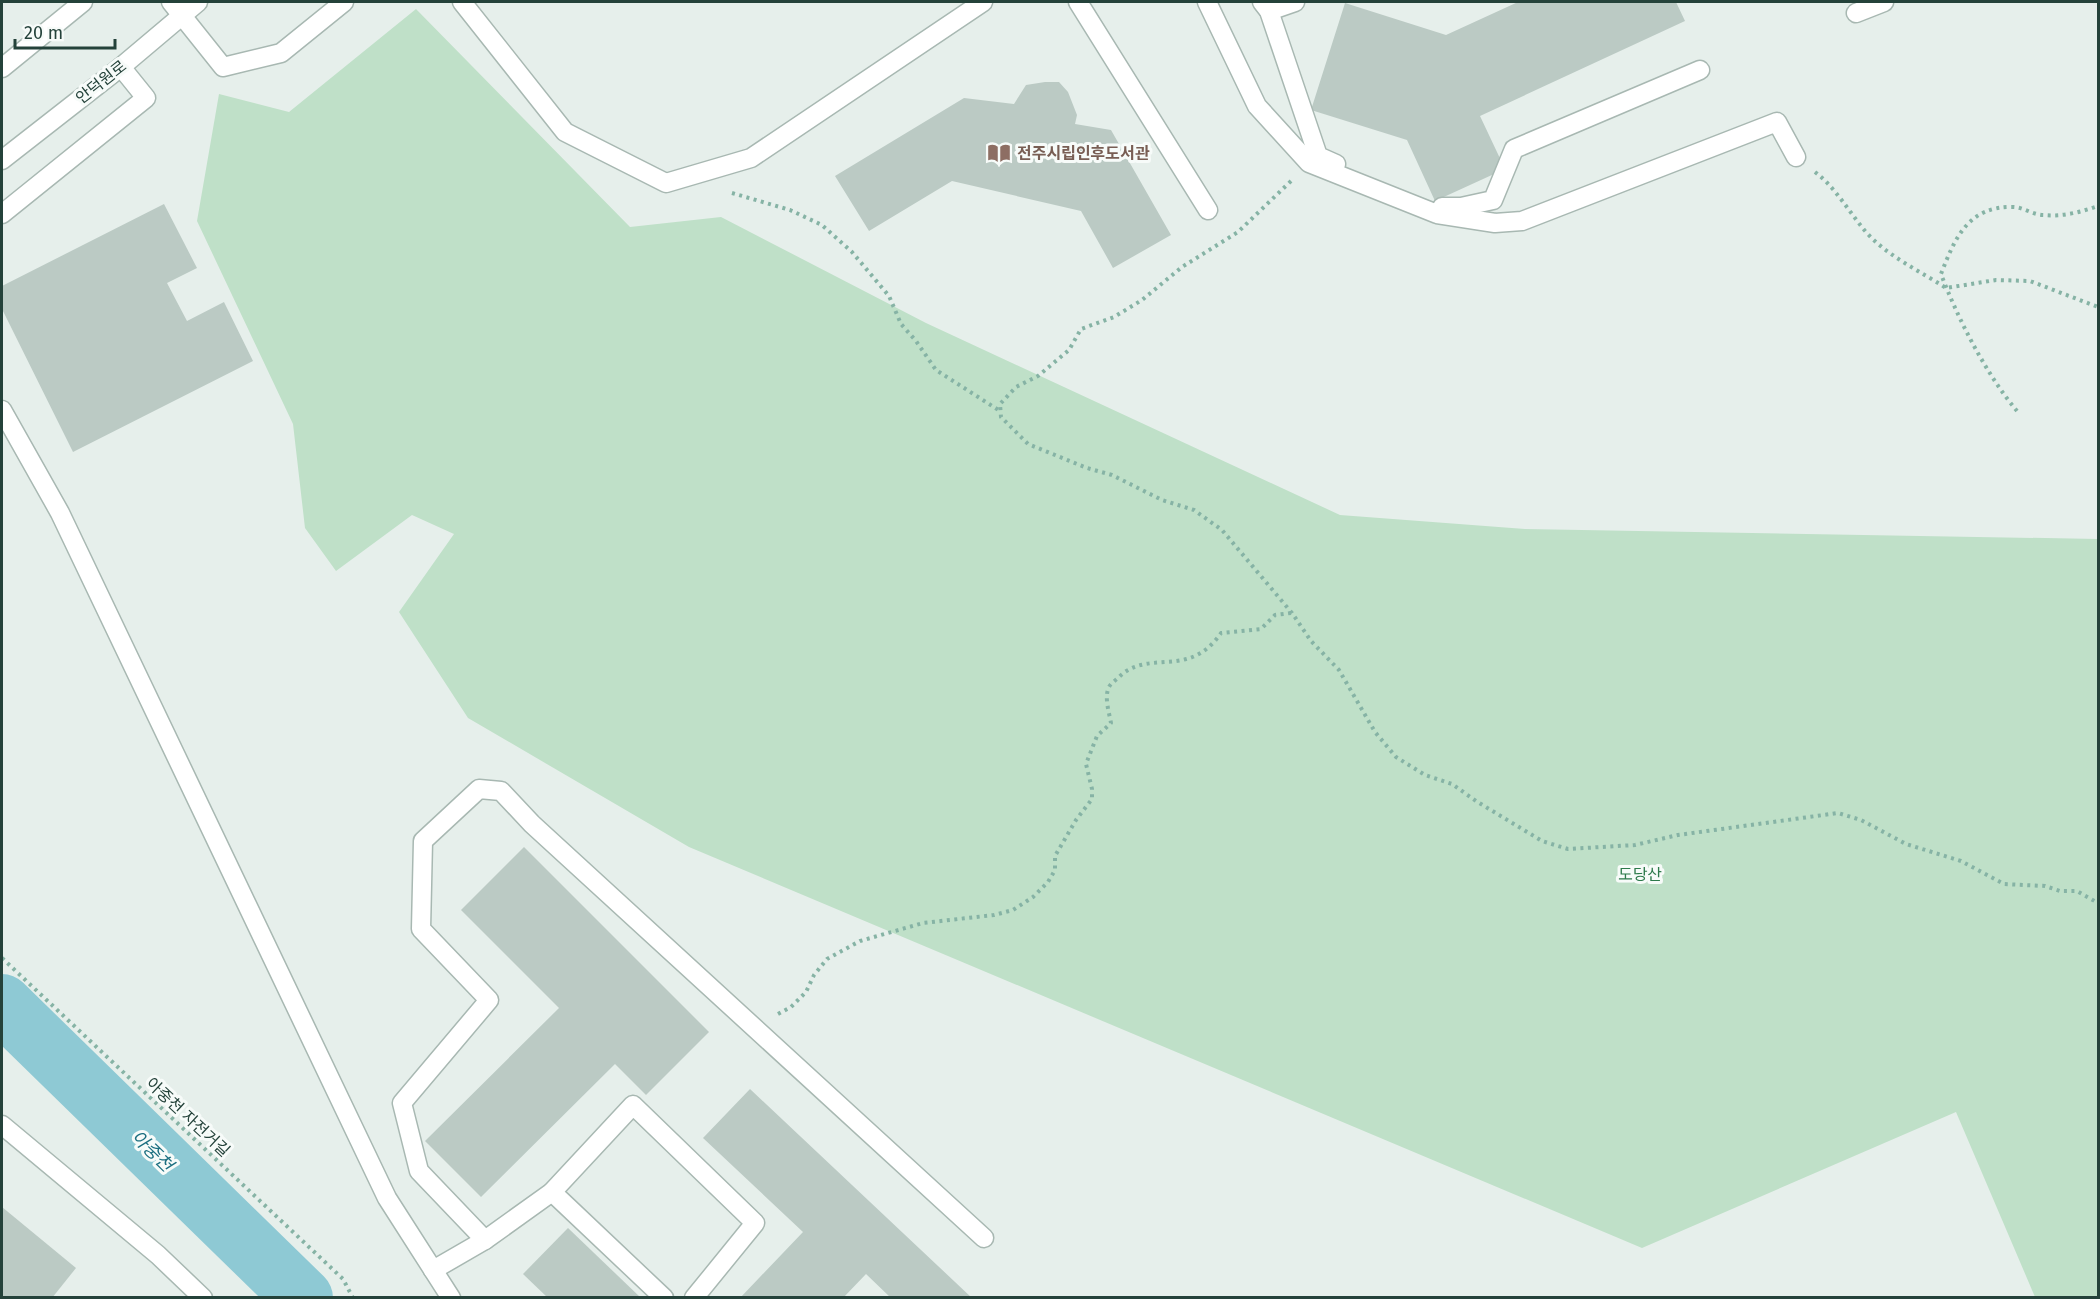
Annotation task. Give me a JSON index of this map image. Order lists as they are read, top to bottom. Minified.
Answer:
{"streets":{"street":["안덕원로"],"path":["아중천 자전거길"]},"water":["아중천"],"parks":["도당산"],"places":{"library":["전주시립인후도서관"]},"scale_bar":"20 m"}
